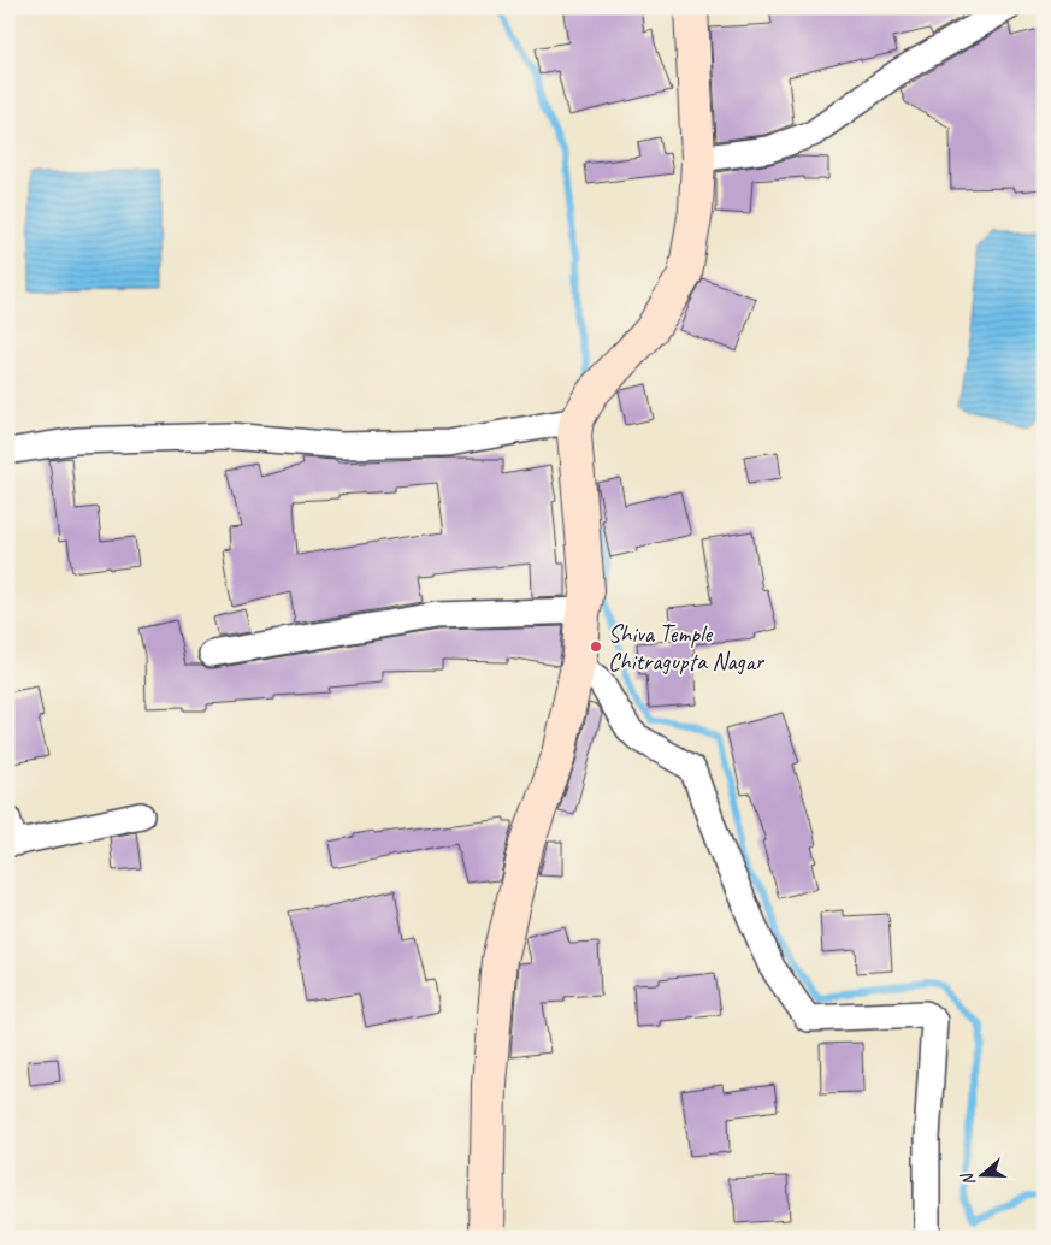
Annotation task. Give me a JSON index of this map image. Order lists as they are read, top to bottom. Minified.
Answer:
{"places":["Shiva Temple Chitragupta Nagar"],"north":"left"}
